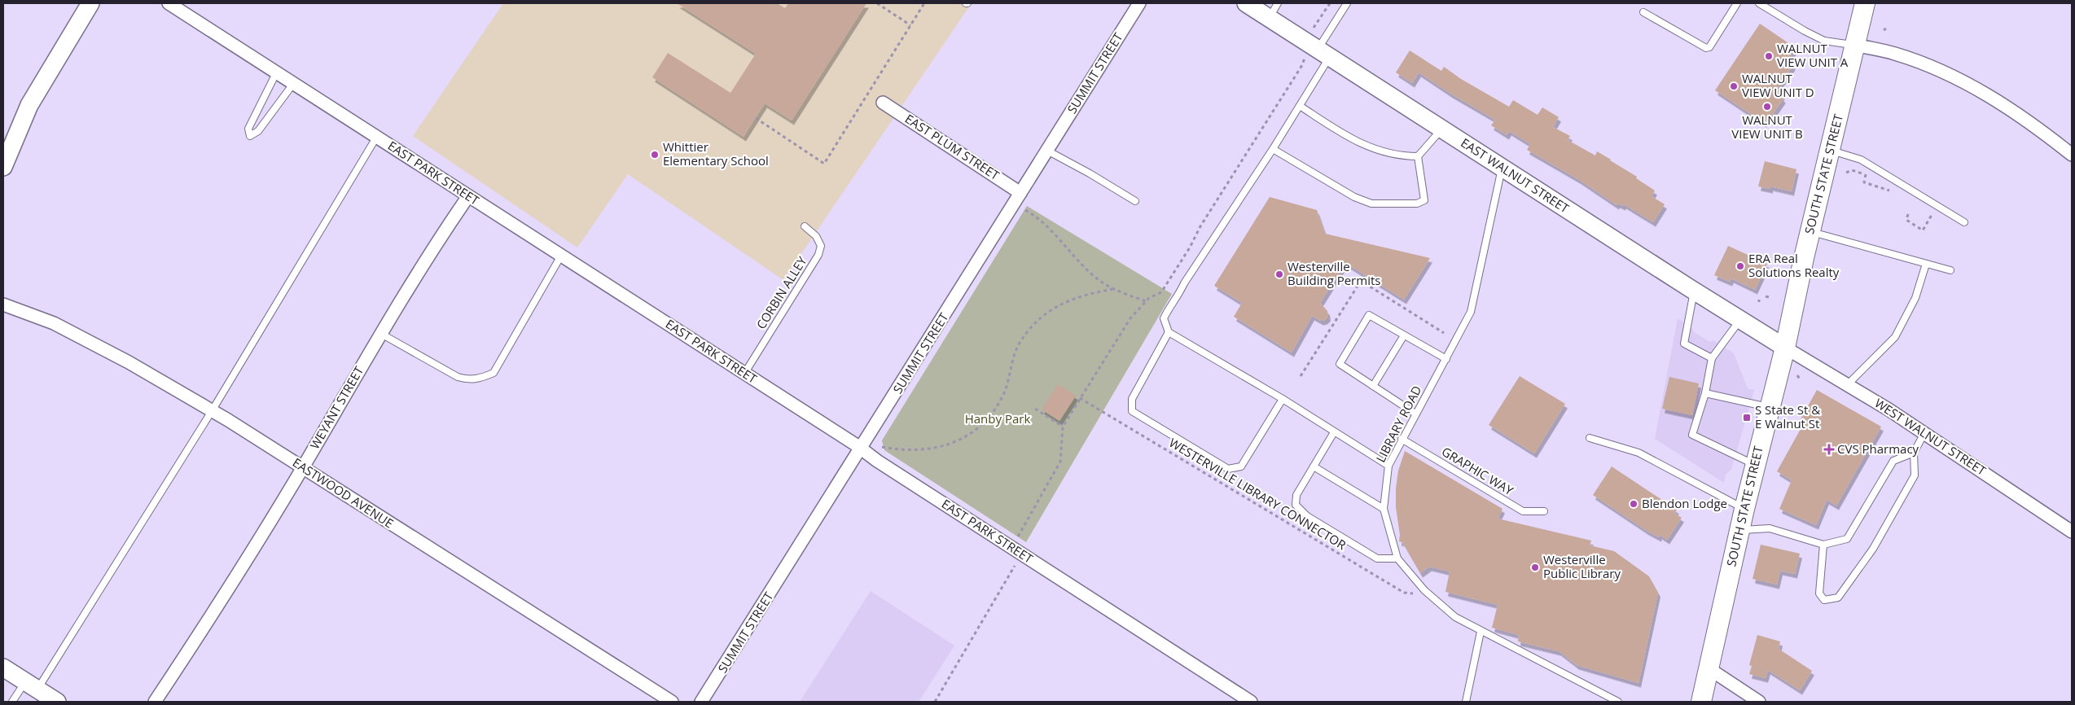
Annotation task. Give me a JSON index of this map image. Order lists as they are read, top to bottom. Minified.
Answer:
{"streets":{"main road":["SOUTH STATE STREET","EAST WALNUT STREET"],"street":["SUMMIT STREET","EAST PLUM STREET","EAST PARK STREET","WEYANT STREET","WEST WALNUT STREET","EASTWOOD AVENUE"],"lane":["CORBIN ALLEY","LIBRARY ROAD","GRAPHIC WAY"],"path":["WESTERVILLE LIBRARY CONNECTOR"]},"crossings":[["SUMMIT STREET","EAST PLUM STREET"],["SUMMIT STREET","EAST PARK STREET"],["EAST PARK STREET","CORBIN ALLEY"],["EAST PARK STREET","WEYANT STREET"],["SOUTH STATE STREET","EAST WALNUT STREET"],["SOUTH STATE STREET","WEST WALNUT STREET"],["EAST WALNUT STREET","LIBRARY ROAD"],["EAST WALNUT STREET","WEST WALNUT STREET"],["WEYANT STREET","EASTWOOD AVENUE"],["LIBRARY ROAD","GRAPHIC WAY"],["LIBRARY ROAD","WESTERVILLE LIBRARY CONNECTOR"]],"parks":["Hanby Park"],"places":{"other":["WALNUT VIEW UNIT A","WALNUT VIEW UNIT D","WALNUT VIEW UNIT B","Whittier Elementary School","ERA Real Solutions Realty","Westerville Building Permits","Blendon Lodge","Westerville Public Library"],"transit":["S State St & E Walnut St"],"health":["CVS Pharmacy"]}}
